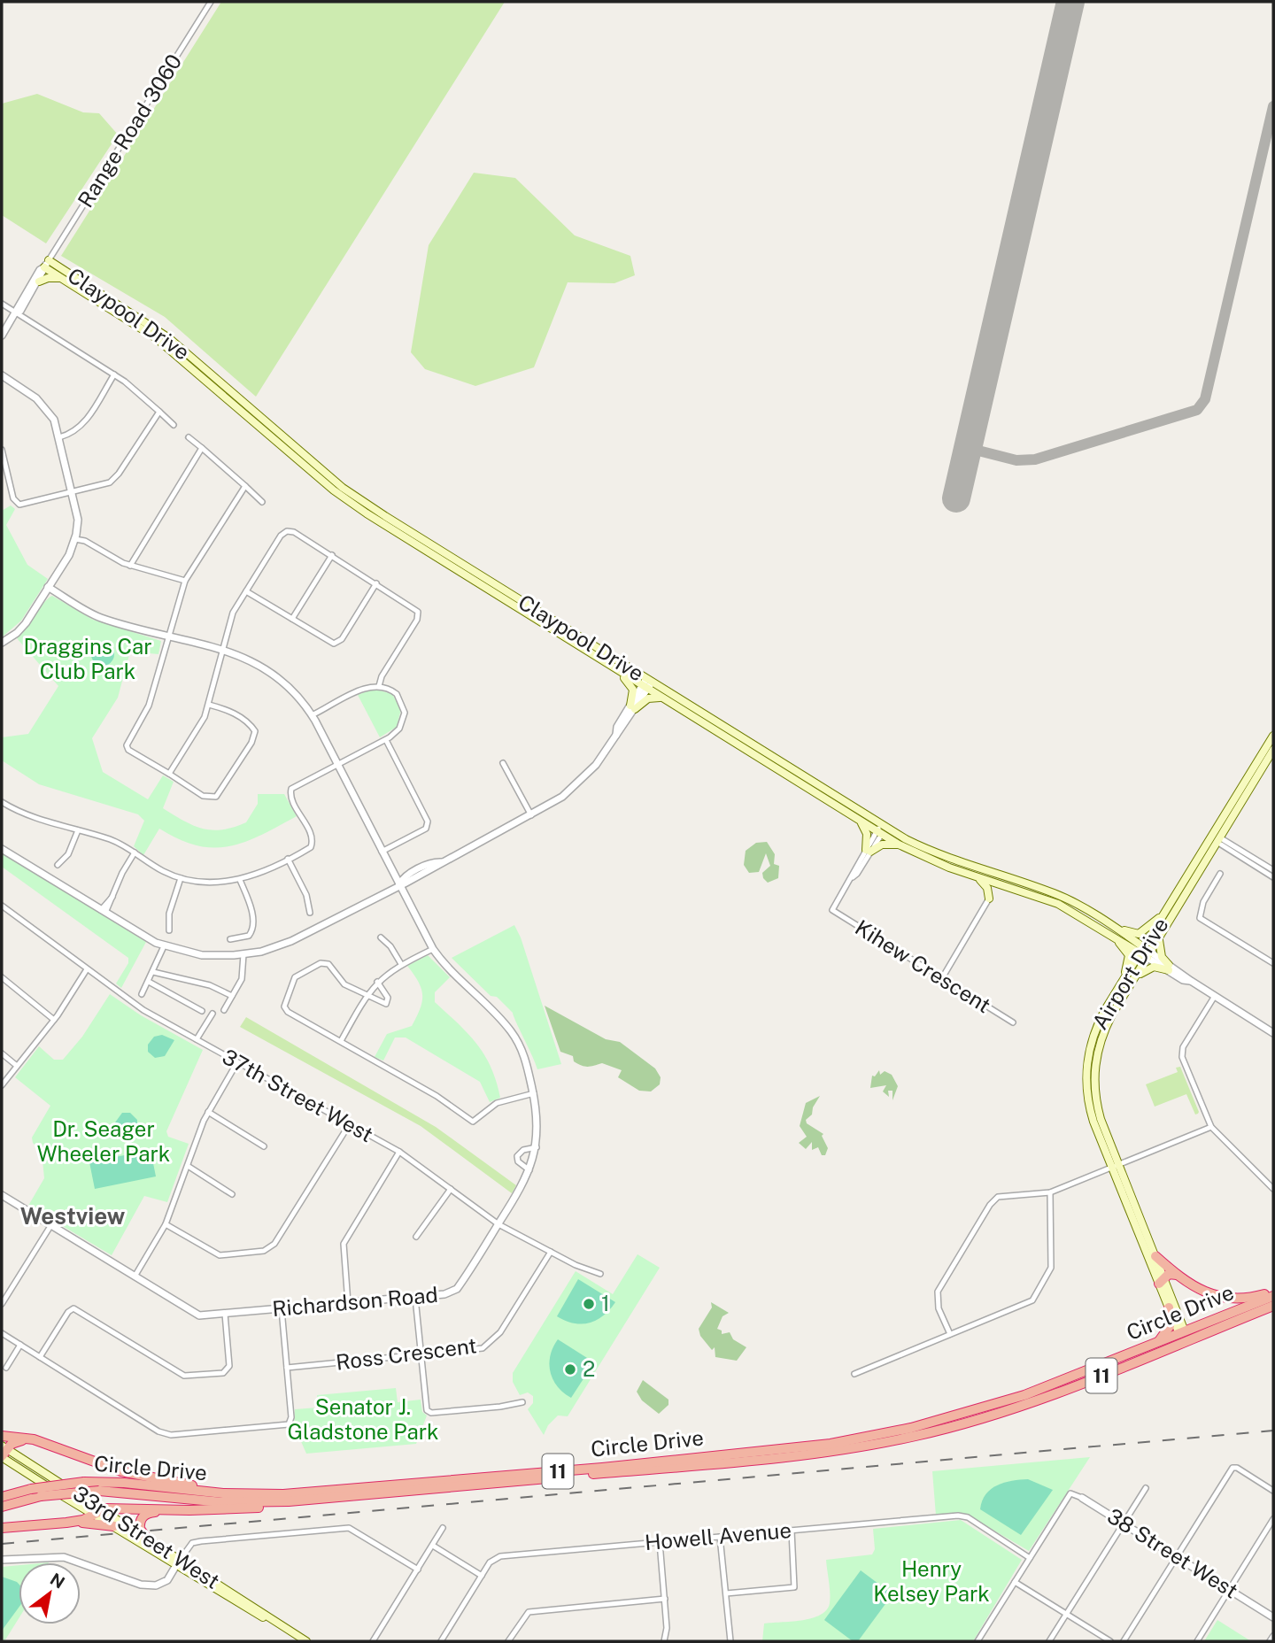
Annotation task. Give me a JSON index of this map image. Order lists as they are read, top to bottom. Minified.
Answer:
{"streets":{"highway":["Circle Drive","11"],"main road":["Claypool Drive","Airport Drive","33rd Street West"],"street":["Range Road 3060","Kihew Crescent","37th Street West","Richardson Road","Ross Crescent","Howell Avenue","38 Street West"]},"crossings":[["Range Road 3060","Claypool Drive"],["Claypool Drive","Airport Drive"],["Airport Drive","Circle Drive"],["37th Street West","Richardson Road"],["37th Street West","Ross Crescent"],["Howell Avenue","38 Street West"]],"districts":["Westview"],"parks":["Draggins Car Club Park","Dr. Seager Wheeler Park","Senator J. Gladstone Park","Henry Kelsey Park"],"places":["1","2"],"north":"top right"}
